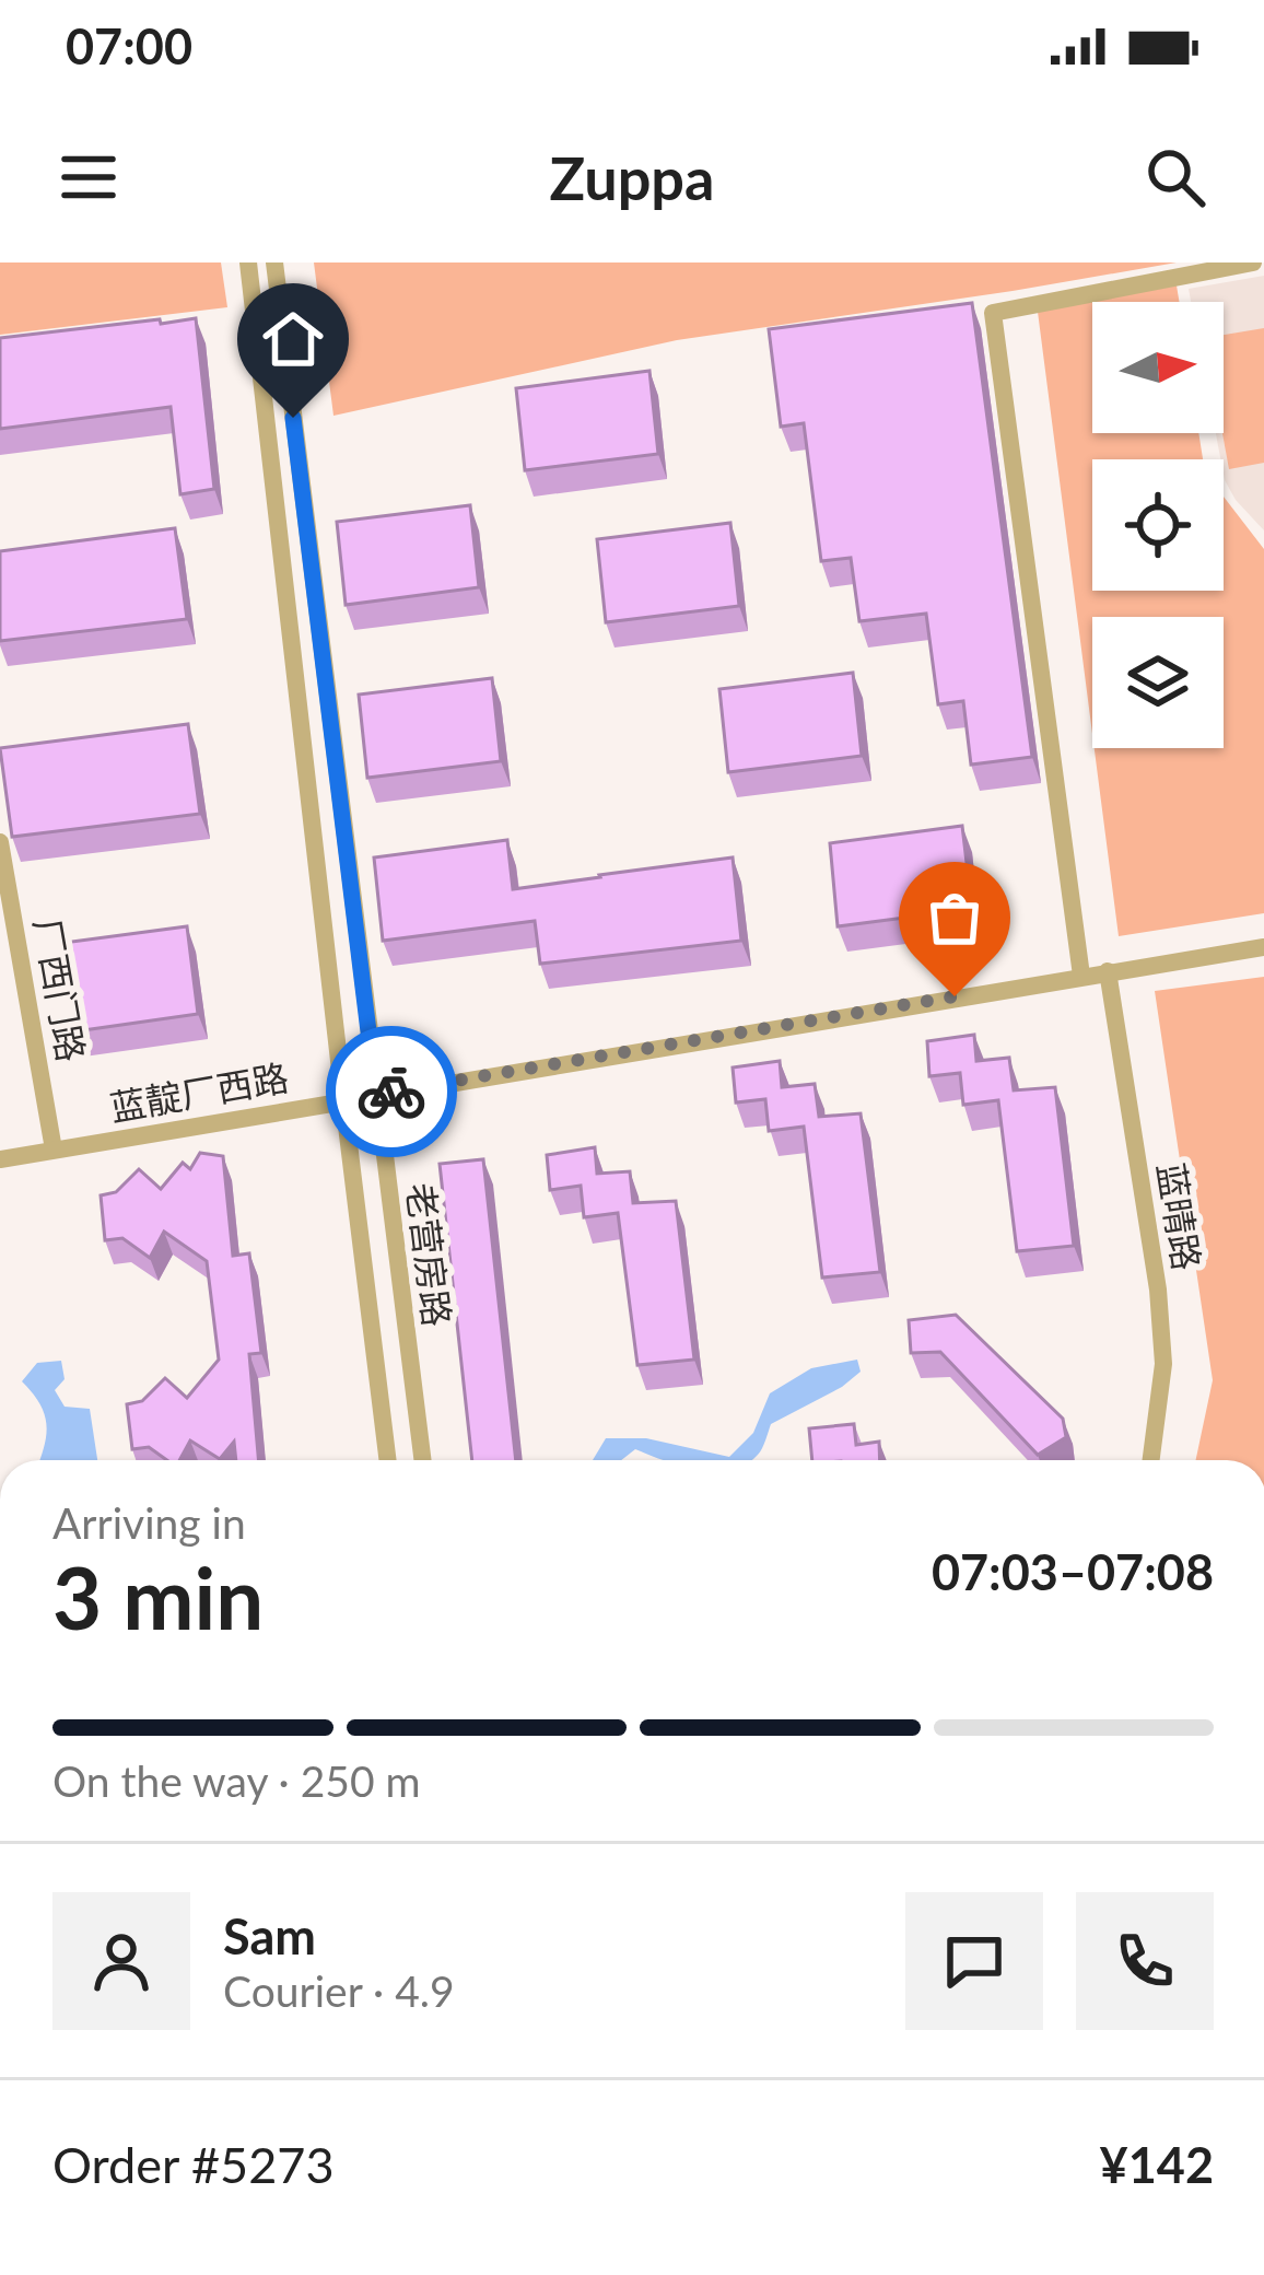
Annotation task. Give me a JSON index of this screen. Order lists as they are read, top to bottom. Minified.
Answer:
{"streets":{"street":["厂西门路","蓝靛厂西路","蓝晴路","老营房路"]},"crossings":[["厂西门路","蓝靛厂西路"],["蓝靛厂西路","蓝晴路"],["蓝靛厂西路","老营房路"]],"north":"right","page":{"status":"07:00","header":"Zuppa","heading":["3 min","Arriving in","07:03–07:08"],"panel":["Sam","Courier · 4.9","Order #5273","¥142"],"bar":"On the way · 250 m"}}
